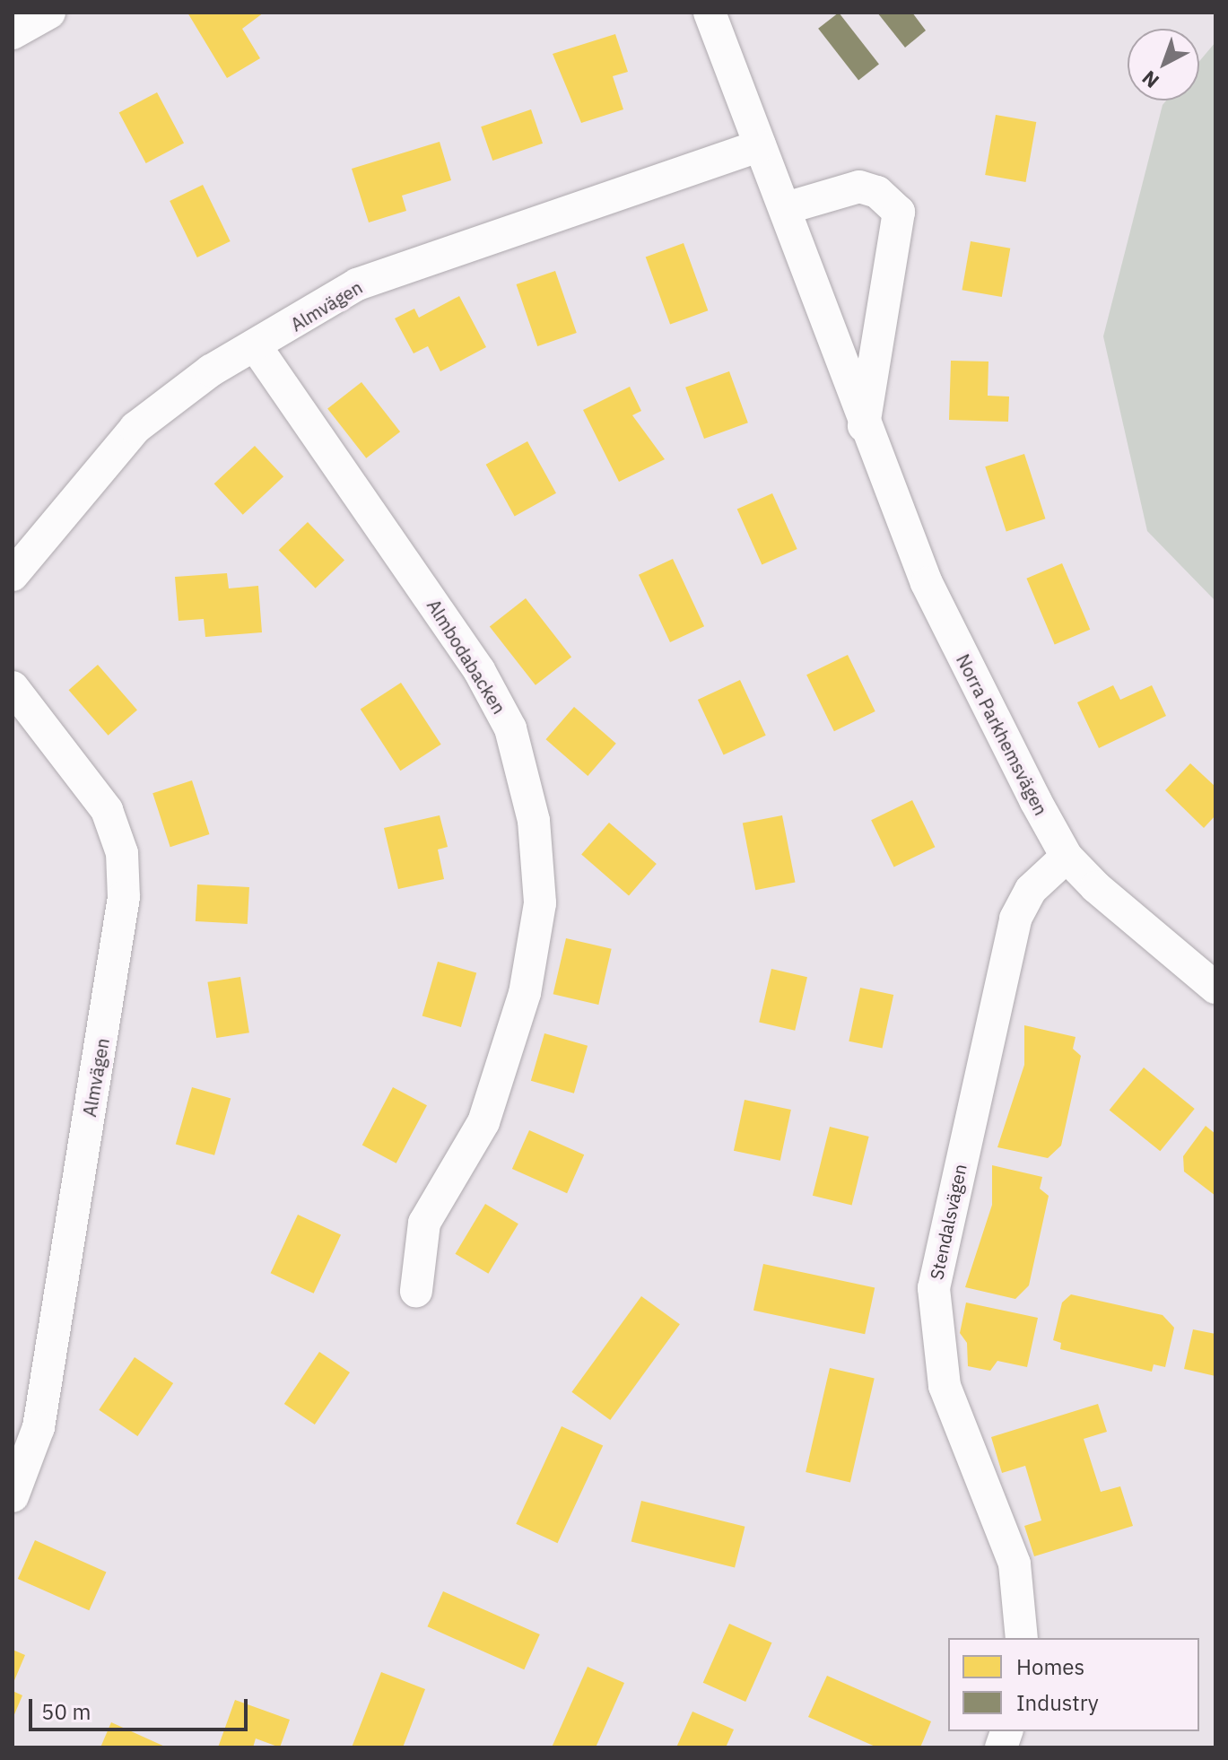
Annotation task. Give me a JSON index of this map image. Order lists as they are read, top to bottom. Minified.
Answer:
{"streets":{"street":["Almvägen","Almbodabacken","Norra Parkhemsvägen","Stendalsvägen"]},"crossings":[["Almvägen","Almbodabacken"],["Almvägen","Norra Parkhemsvägen"],["Norra Parkhemsvägen","Stendalsvägen"]],"legend":["Homes","Industry"],"scale_bar":"50 m","north":"bottom left"}
